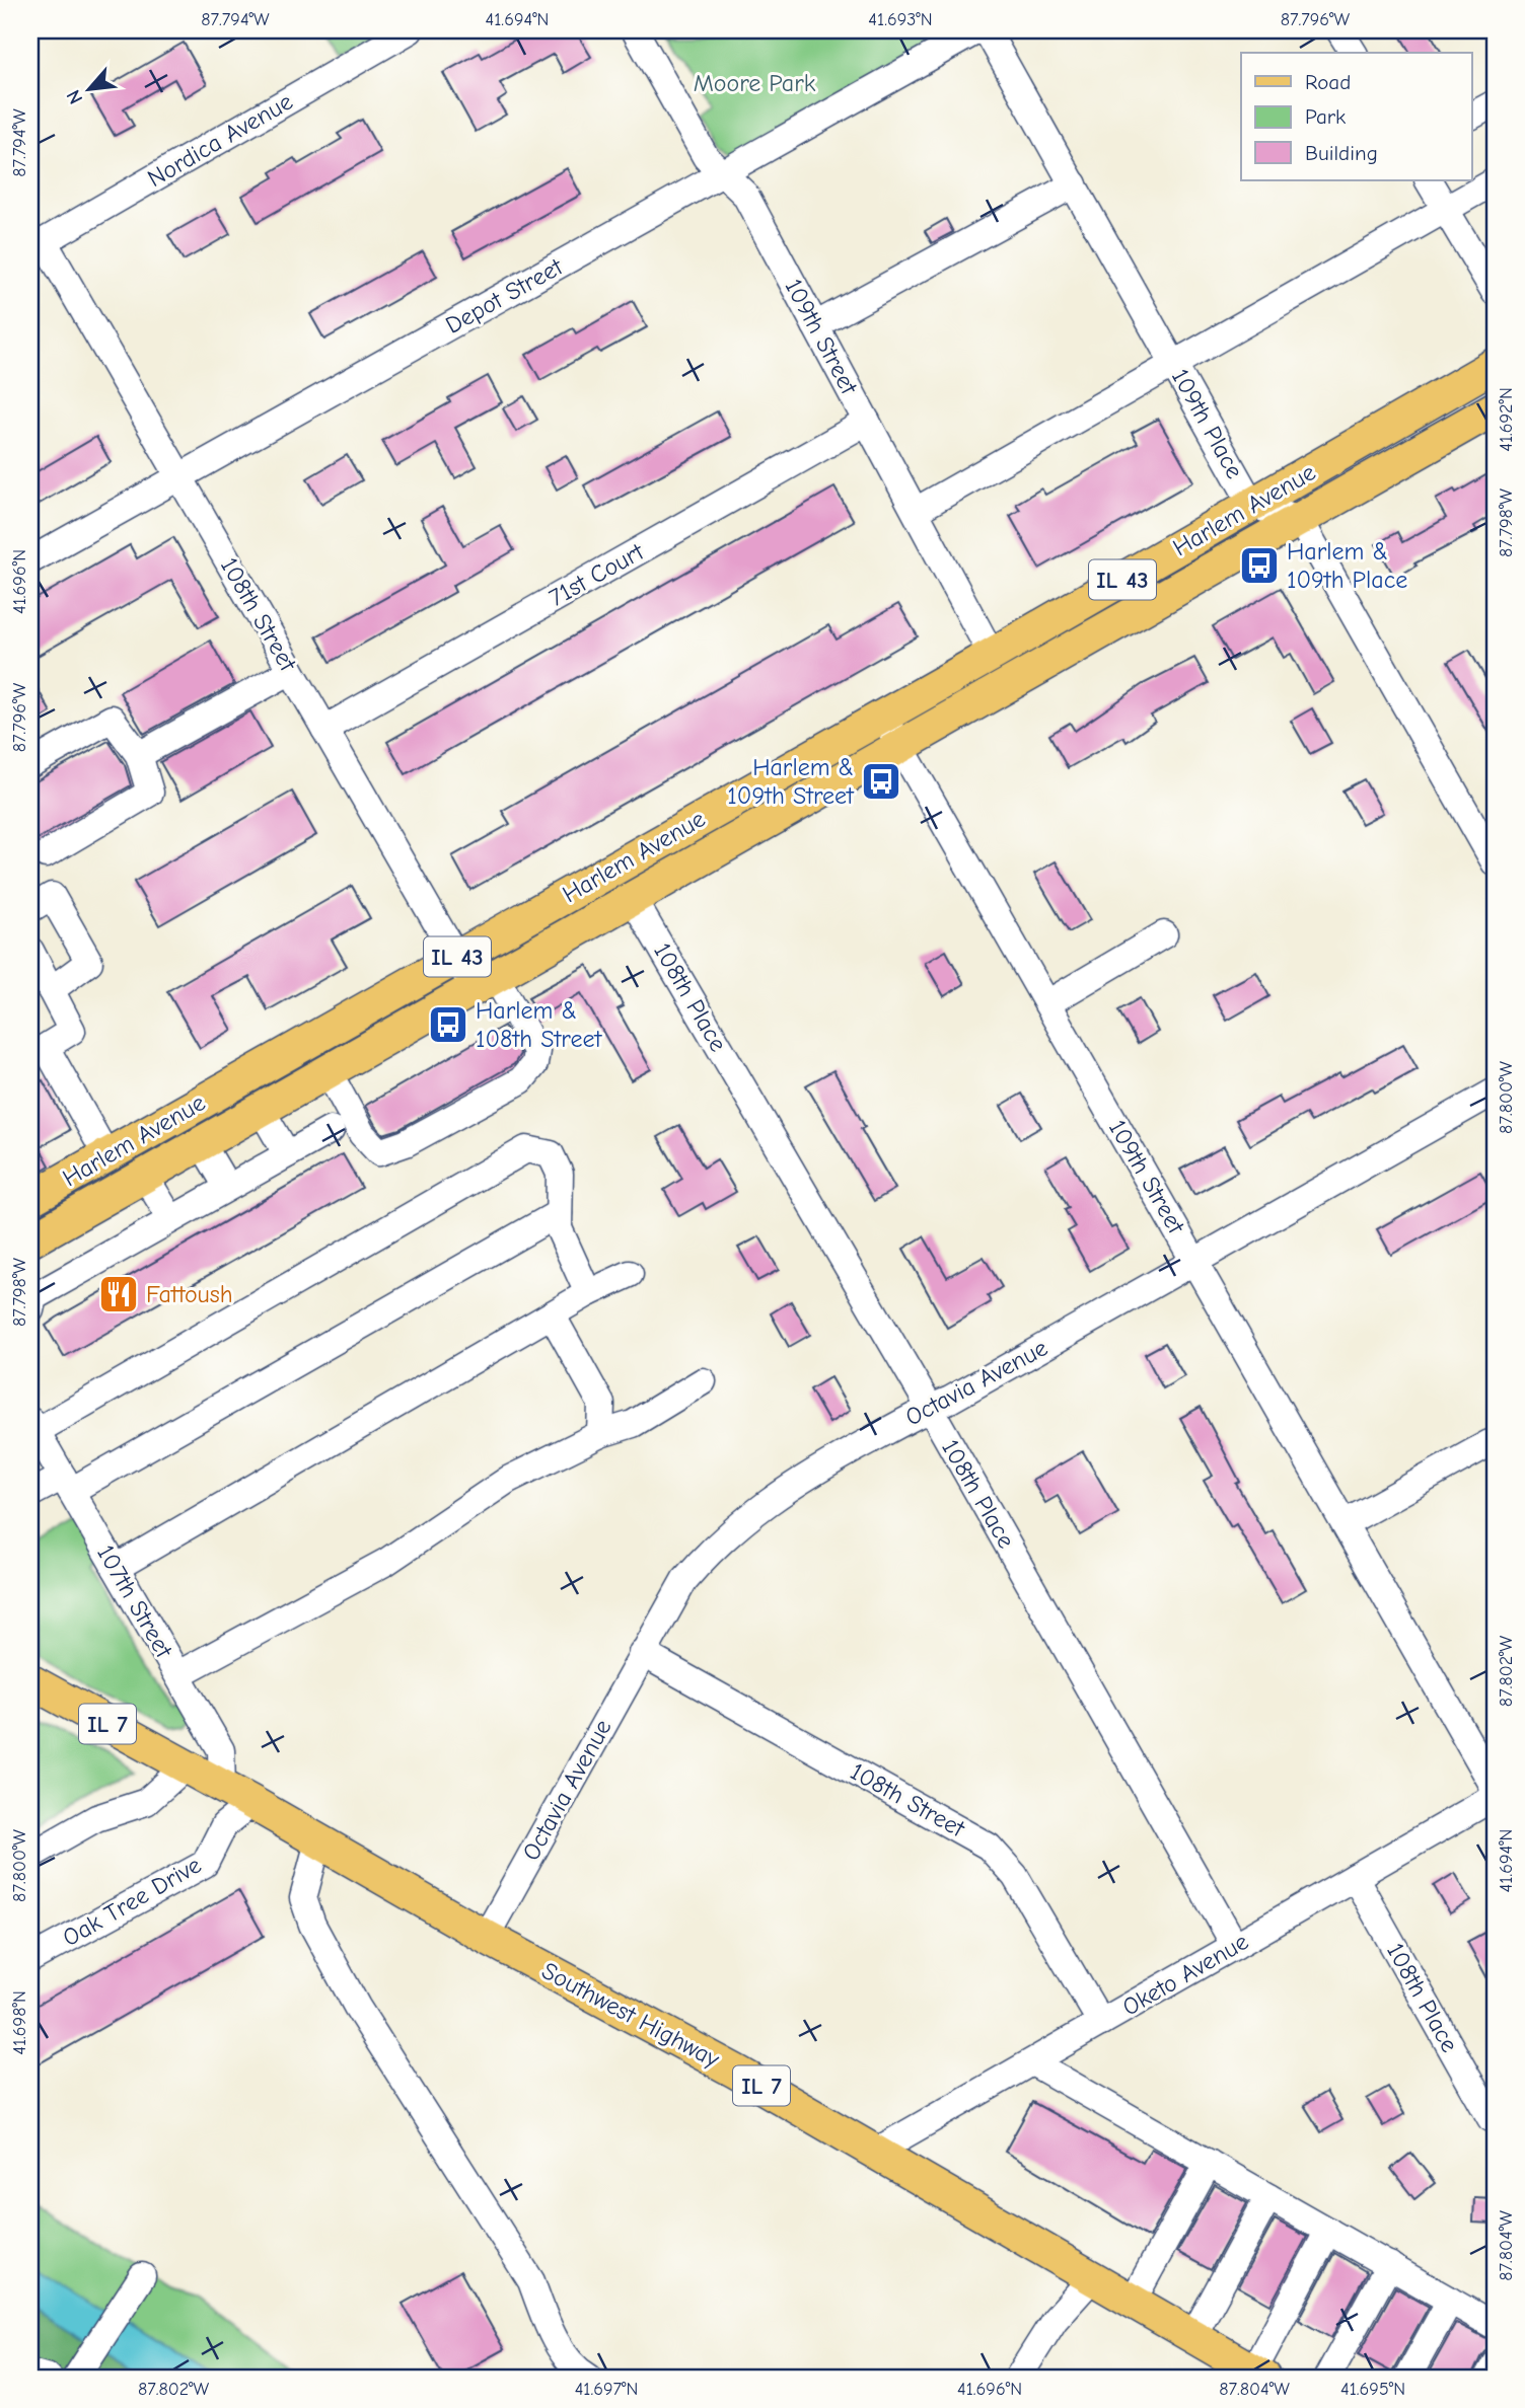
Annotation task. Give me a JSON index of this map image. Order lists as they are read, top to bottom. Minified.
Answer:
{"streets":{"main road":["Harlem Avenue","IL 43","IL 7","Southwest Highway"],"street":["Nordica Avenue","Depot Street","109th Street","109th Place","71st Court","108th Street","108th Place","Octavia Avenue","107th Street","Oak Tree Drive","Oketo Avenue"]},"crossings":[["Nordica Avenue","108th Street"],["Depot Street","109th Street"],["Depot Street","108th Street"],["109th Street","Harlem Avenue"],["109th Street","71st Court"],["109th Street","Octavia Avenue"],["109th Place","Harlem Avenue"],["Harlem Avenue","108th Street"],["Harlem Avenue","108th Place"],["71st Court","108th Street"],["108th Street","Octavia Avenue"],["108th Street","Oketo Avenue"],["108th Place","Octavia Avenue"],["108th Place","Oketo Avenue"],["Octavia Avenue","Southwest Highway"],["107th Street","Southwest Highway"],["Oak Tree Drive","Southwest Highway"],["Oketo Avenue","Southwest Highway"]],"parks":["Moore Park"],"places":{"bus stop":["Harlem & 109th Place","Harlem & 109th Street","Harlem & 108th Street"],"restaurant":["Fattoush"]},"legend":["Road","Park","Building"],"north":"bottom left","coordinates":["87.794°W","41.694°N","41.693°N","87.796°W","41.692°N","87.798°W","41.696°N","87.800°W","87.802°W","41.698°N","87.804°W","41.697°N","41.695°N"]}
